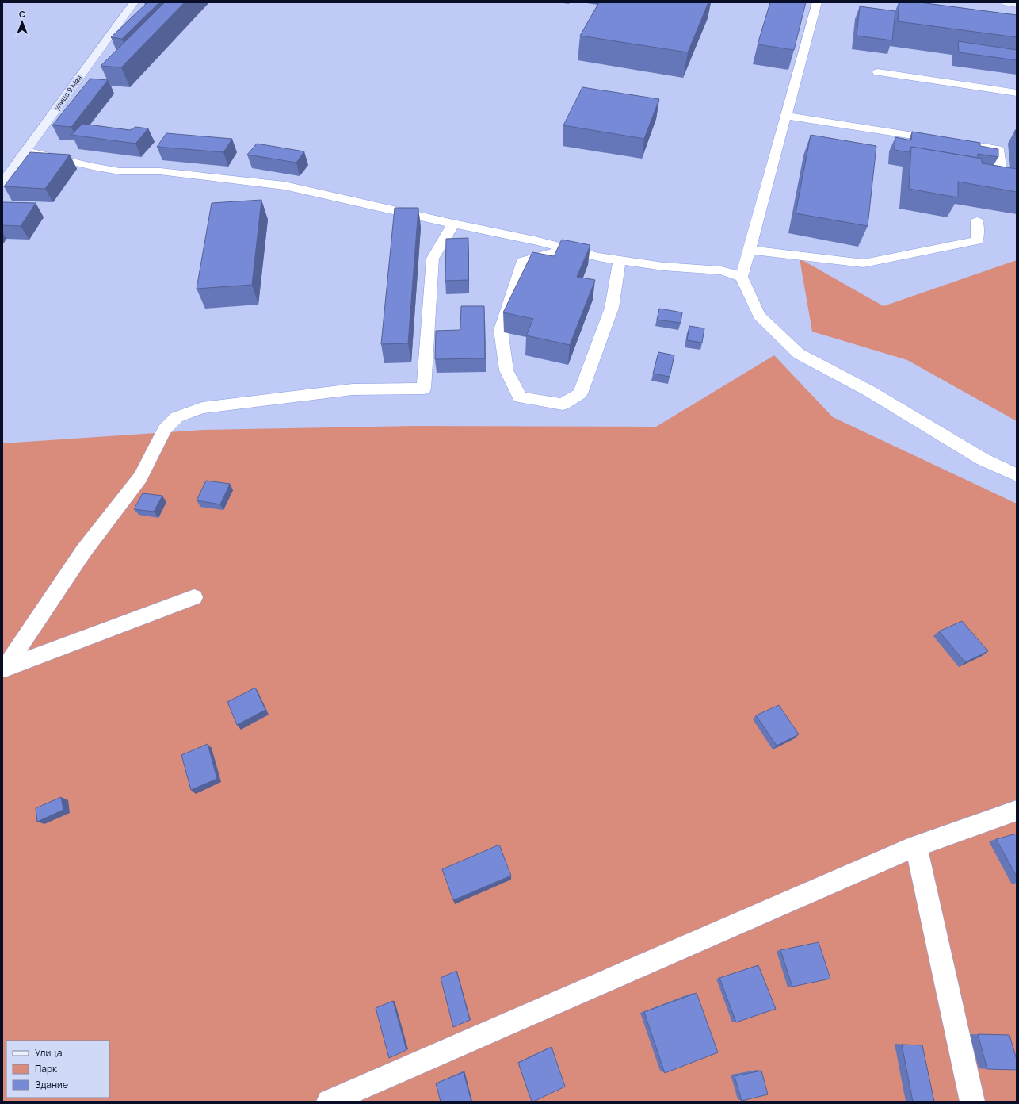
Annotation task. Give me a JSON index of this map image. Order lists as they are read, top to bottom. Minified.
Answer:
{"streets":{"main road":["улица 9 Мая"]},"legend":["Улица","Парк","Здание"],"north":"top"}
